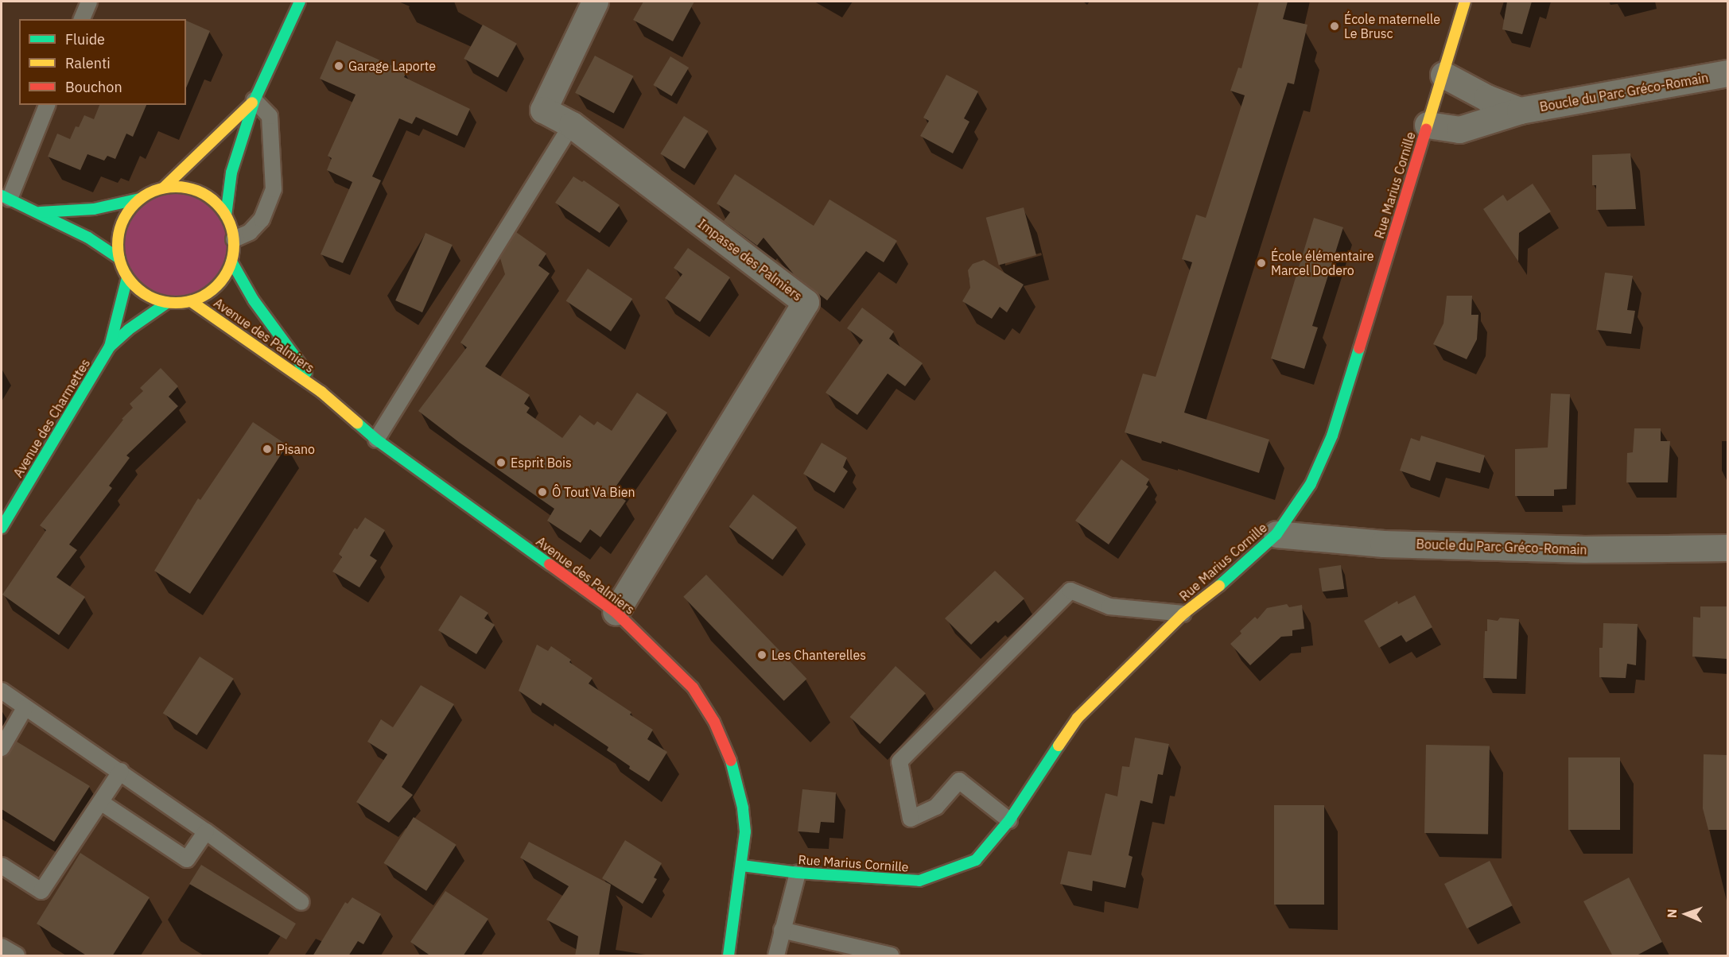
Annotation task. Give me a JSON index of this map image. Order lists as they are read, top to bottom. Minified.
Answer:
{"streets":{"street":["Boucle du Parc Gréco-Romain","Rue Marius Cornille","Impasse des Palmiers","Avenue des Palmiers","Avenue des Charmettes"]},"crossings":[["Boucle du Parc Gréco-Romain","Rue Marius Cornille"],["Rue Marius Cornille","Avenue des Palmiers"],["Impasse des Palmiers","Avenue des Palmiers"],["Avenue des Palmiers","Avenue des Charmettes"]],"places":["École maternelle Le Brusc","Garage Laporte","École élémentaire Marcel Dodero","Pisano","Esprit Bois","Ô Tout Va Bien","Les Chanterelles"],"legend":["Fluide","Ralenti","Bouchon"],"north":"left"}
